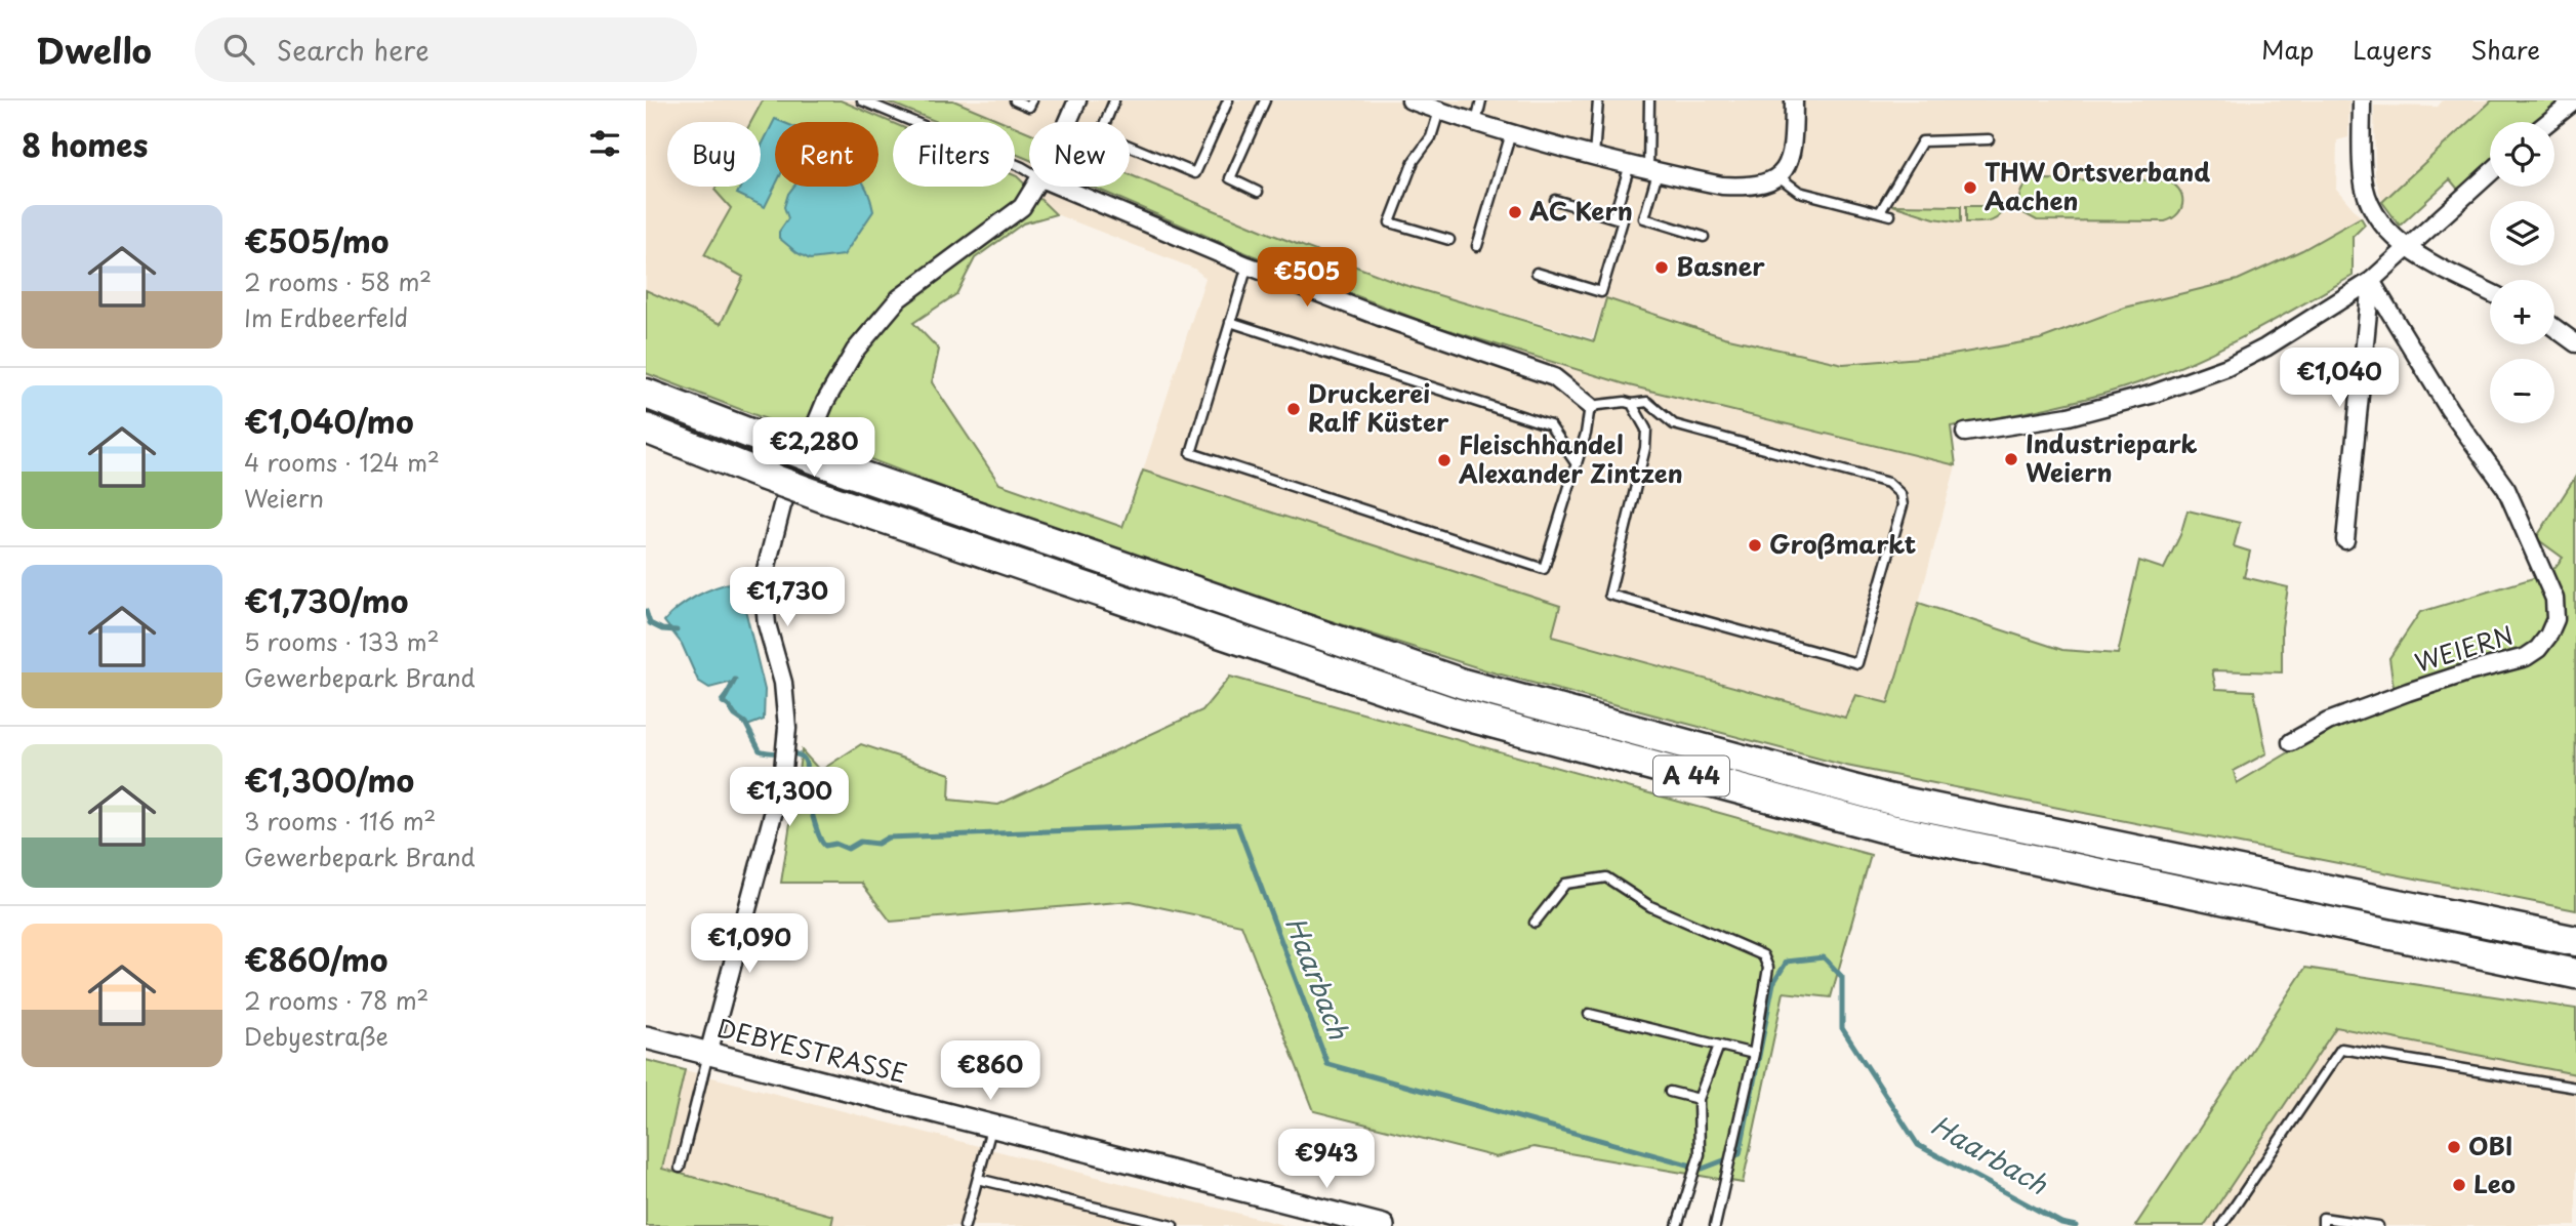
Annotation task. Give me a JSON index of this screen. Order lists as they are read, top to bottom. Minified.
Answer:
{"streets":{"highway":["A 44"],"main road":["DEBYESTRASSE"],"street":["WEIERN"]},"water":["Haarbach"],"places":["THW Ortsverband Aachen","AC Kern","Basner","Druckerei Ralf Küster","Industriepark Weiern","Fleischhandel Alexander Zintzen","Großmarkt","OBI","Leo"],"page":{"header":"Dwello","search":"Search here","nav":["Map","Layers","Share"],"heading":"8 homes","map_buttons":["+","−"],"chip":["Buy","Rent","Filters","New"],"list":[{"name":"€505/mo","note":"2 rooms · 58 m² · Im Erdbeerfeld"},{"name":"€1,040/mo","note":"4 rooms · 124 m² · Weiern"},{"name":"€1,730/mo","note":"5 rooms · 133 m² · Gewerbepark Brand"},{"name":"€1,300/mo","note":"3 rooms · 116 m² · Gewerbepark Brand"},{"name":"€860/mo","note":"2 rooms · 78 m² · Debyestraße"}],"price":["€505","€1,040","€2,280","€1,730","€1,300","€1,090","€860","€943"]}}
